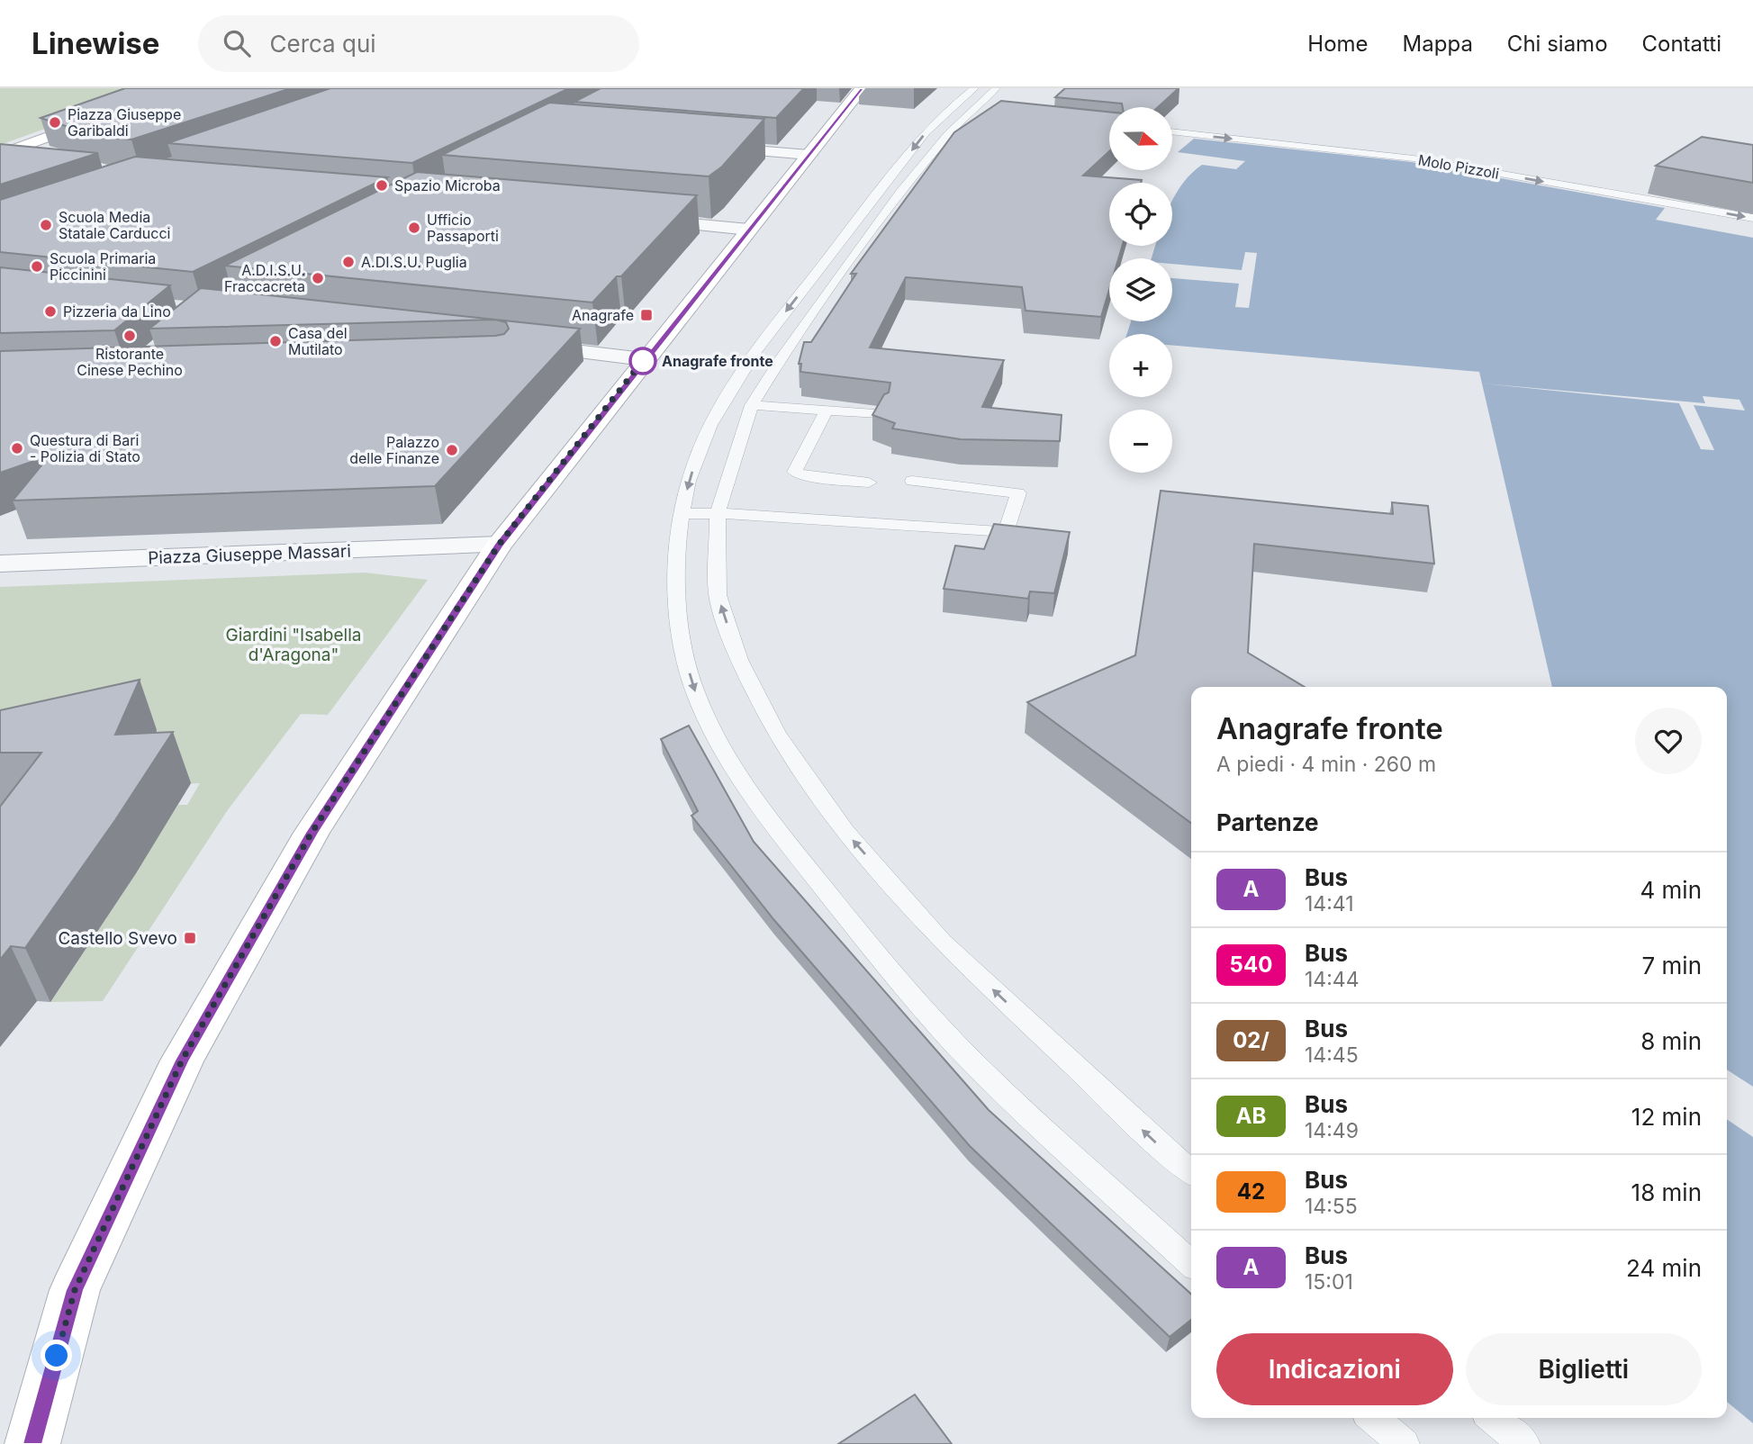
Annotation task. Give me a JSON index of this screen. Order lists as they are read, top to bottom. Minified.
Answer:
{"streets":{"street":["Piazza Giuseppe Massari"],"lane":["Molo Pizzoli"]},"one_way":["Molo Pizzoli"],"parks":["Giardini \"Isabella d'Aragona\""],"places":{"other":["Piazza Giuseppe Garibaldi","Spazio Microba","Scuola Media Statale Carducci","Ufficio Passaporti","A.DI.S.U. Puglia","Scuola Primaria Piccinini","A.D.I.S.U. Fraccacreta","Pizzeria da Lino","Ristorante Cinese Pechino","Casa del Mutilato","Anagrafe fronte","Questura di Bari - Polizia di Stato","Palazzo delle Finanze"],"transit":["Anagrafe","Castello Svevo"]},"lines":["bus line A"],"north":"right","page":{"header":"Linewise","search":"Cerca qui","nav":["Home","Mappa","Chi siamo","Contatti"],"map_buttons":["+","−"],"heading":[["Anagrafe fronte","A piedi · 4 min · 260 m"],"Partenze"],"list":[{"mark":"A","name":"Bus","note":"14:41","value":"4 min"},{"mark":"540","name":"Bus","note":"14:44","value":"7 min"},{"mark":"02/","name":"Bus","note":"14:45","value":"8 min"},{"mark":"AB","name":"Bus","note":"14:49","value":"12 min"},{"mark":"42","name":"Bus","note":"14:55","value":"18 min"},{"mark":"A","name":"Bus","note":"15:01","value":"24 min"}],"buttons":["Indicazioni","Biglietti"]}}
